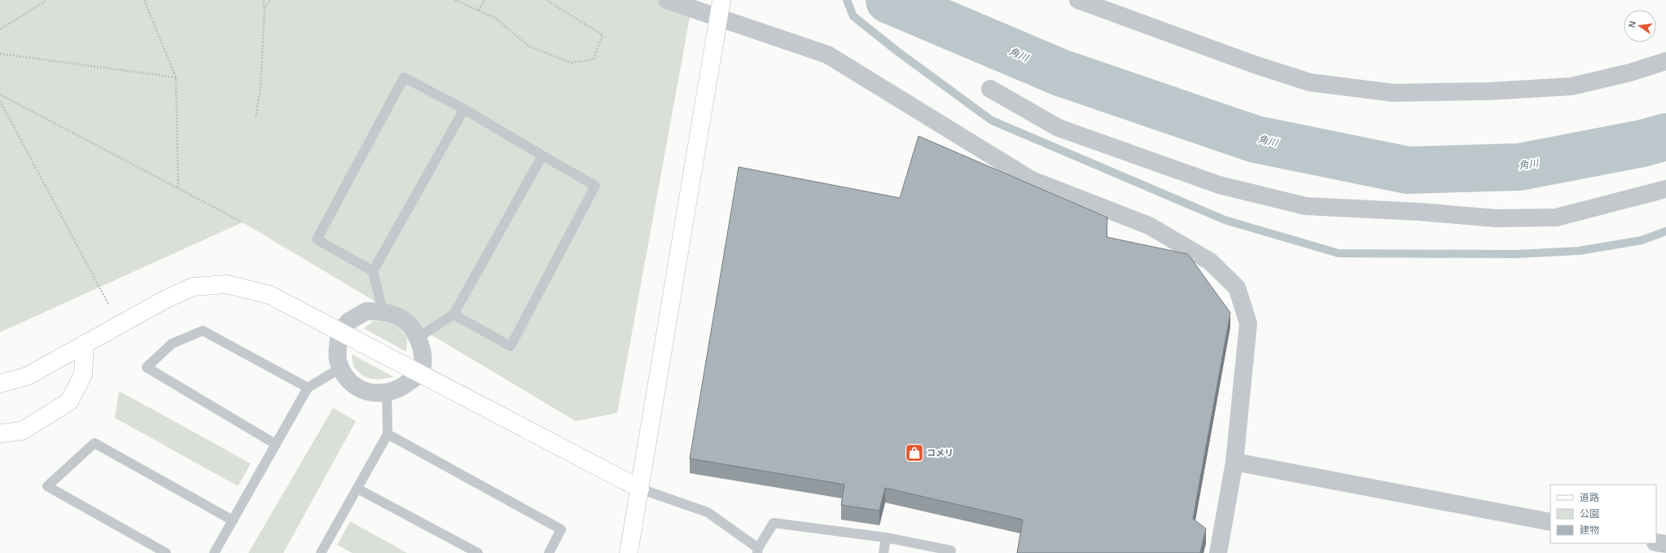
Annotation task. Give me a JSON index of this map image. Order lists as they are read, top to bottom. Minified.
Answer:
{"water":["角川"],"places":{"shop":["コメリ"]},"legend":["道路","公園","建物"],"north":"left"}
